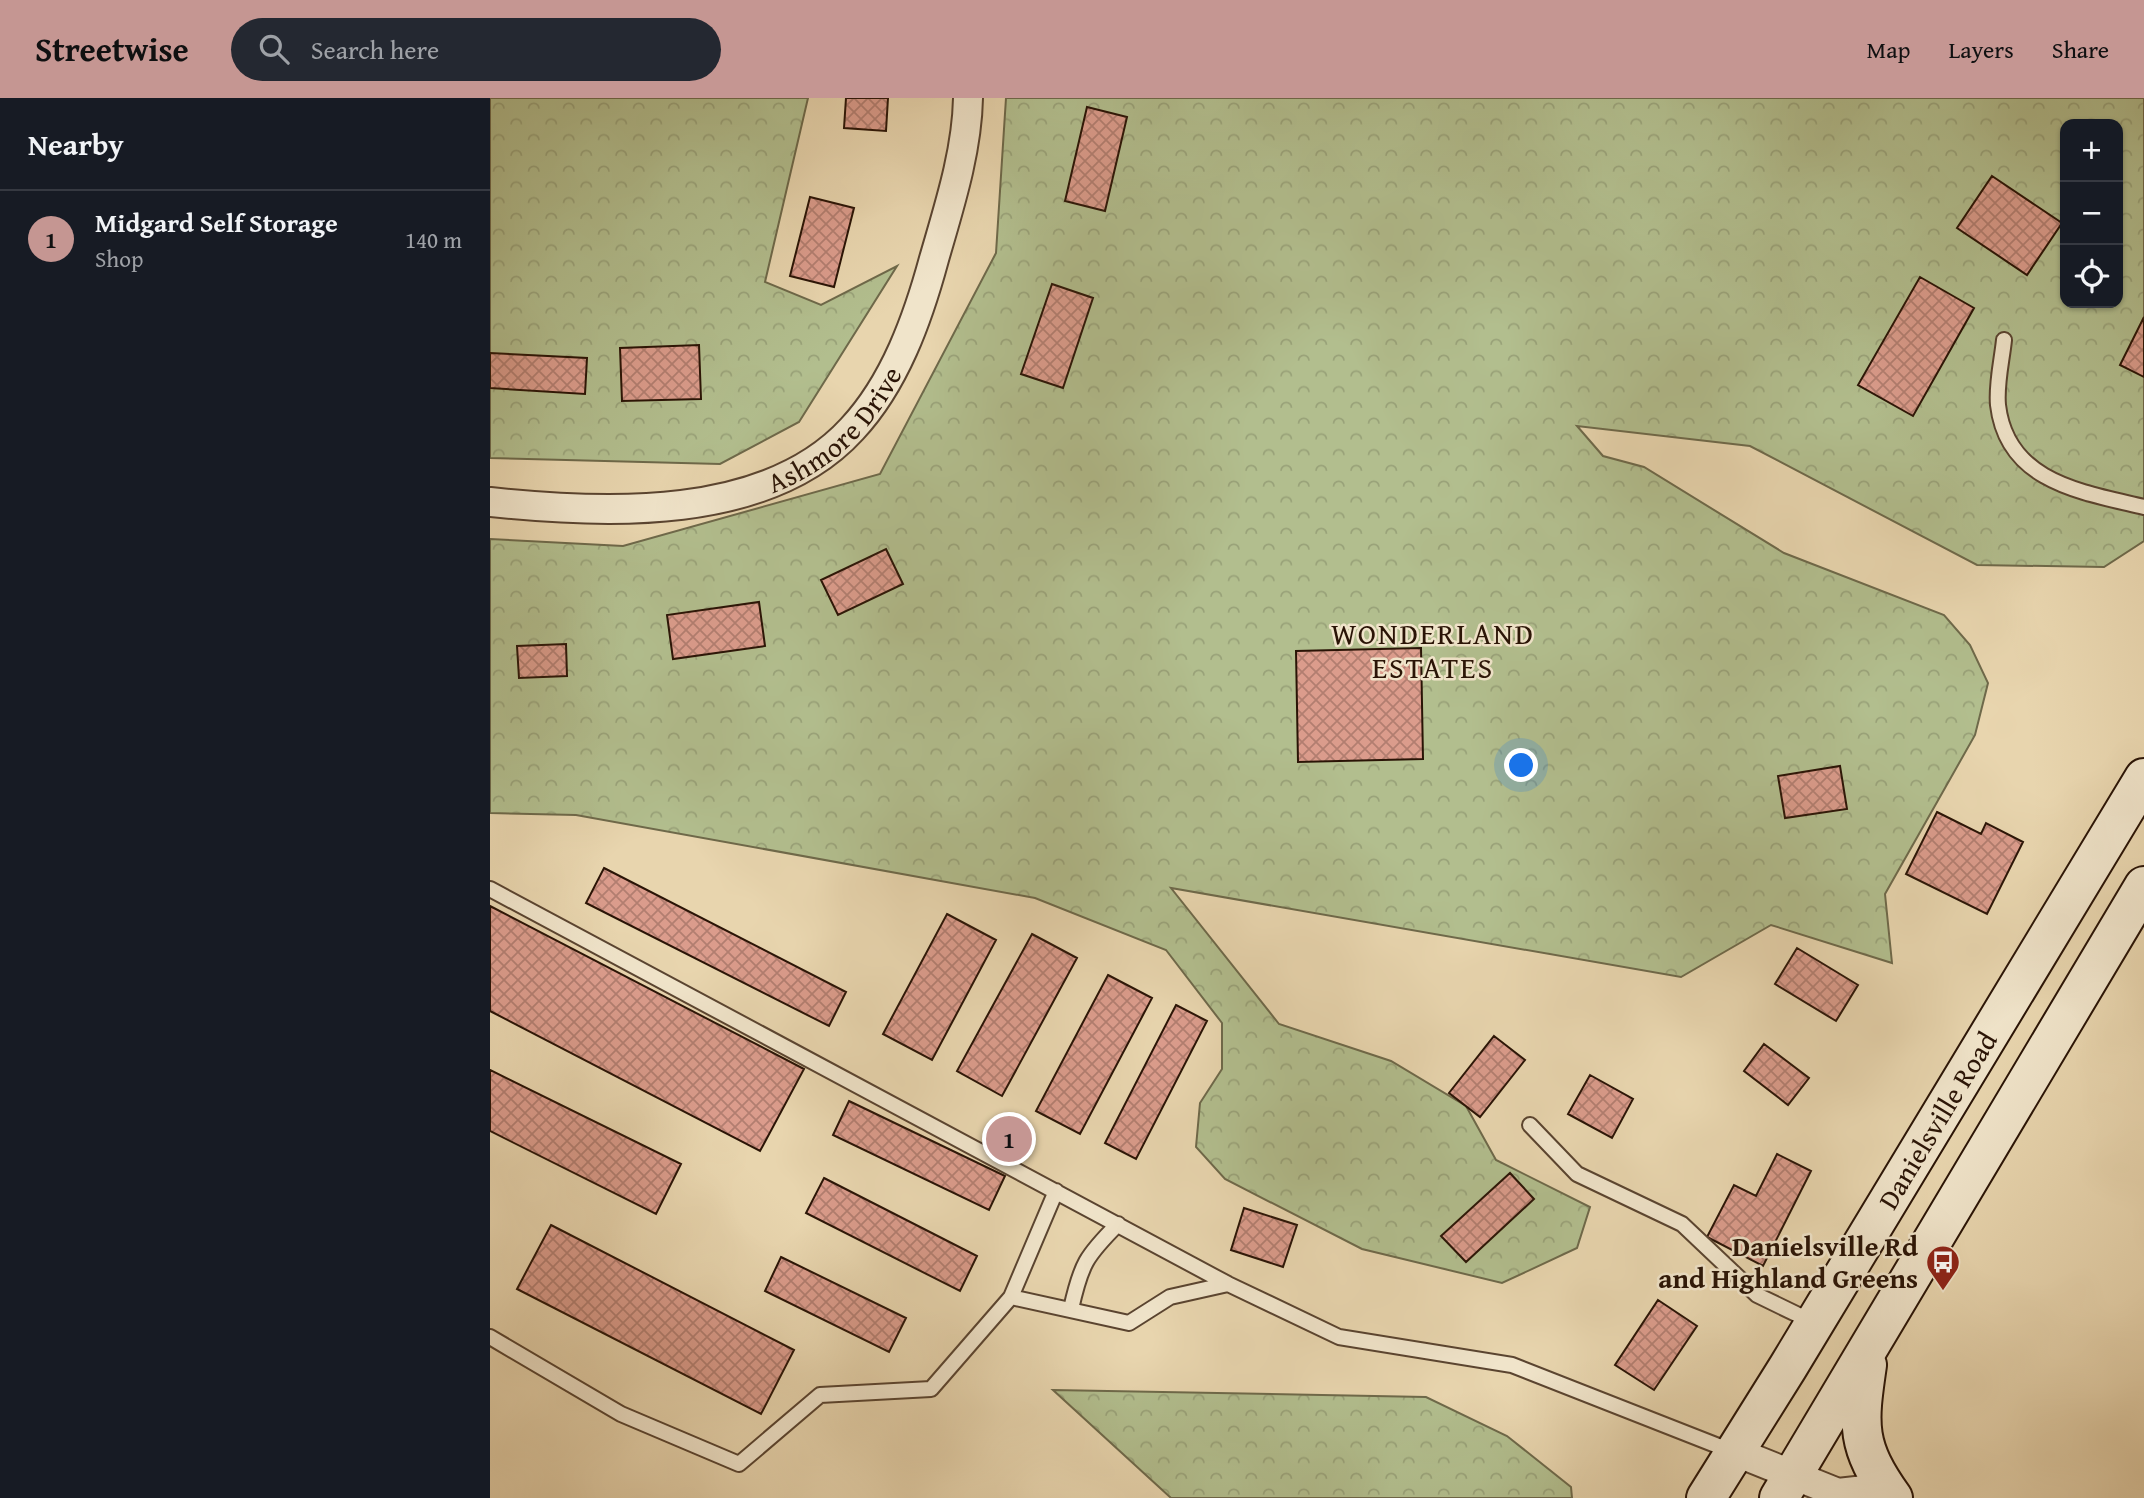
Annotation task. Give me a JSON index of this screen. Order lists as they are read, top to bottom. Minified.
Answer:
{"streets":{"main road":["Danielsville Road"],"street":["Ashmore Drive"]},"districts":["WONDERLAND ESTATES"],"places":{"bus stop":["Danielsville Rd and Highland Greens"]},"page":{"header":"Streetwise","search":"Search here","nav":["Map","Layers","Share"],"heading":"Nearby","map_buttons":["+","−"],"list":[{"mark":"1","name":"Midgard Self Storage","note":"Shop","value":"140 m"}],"pins":"1"}}
